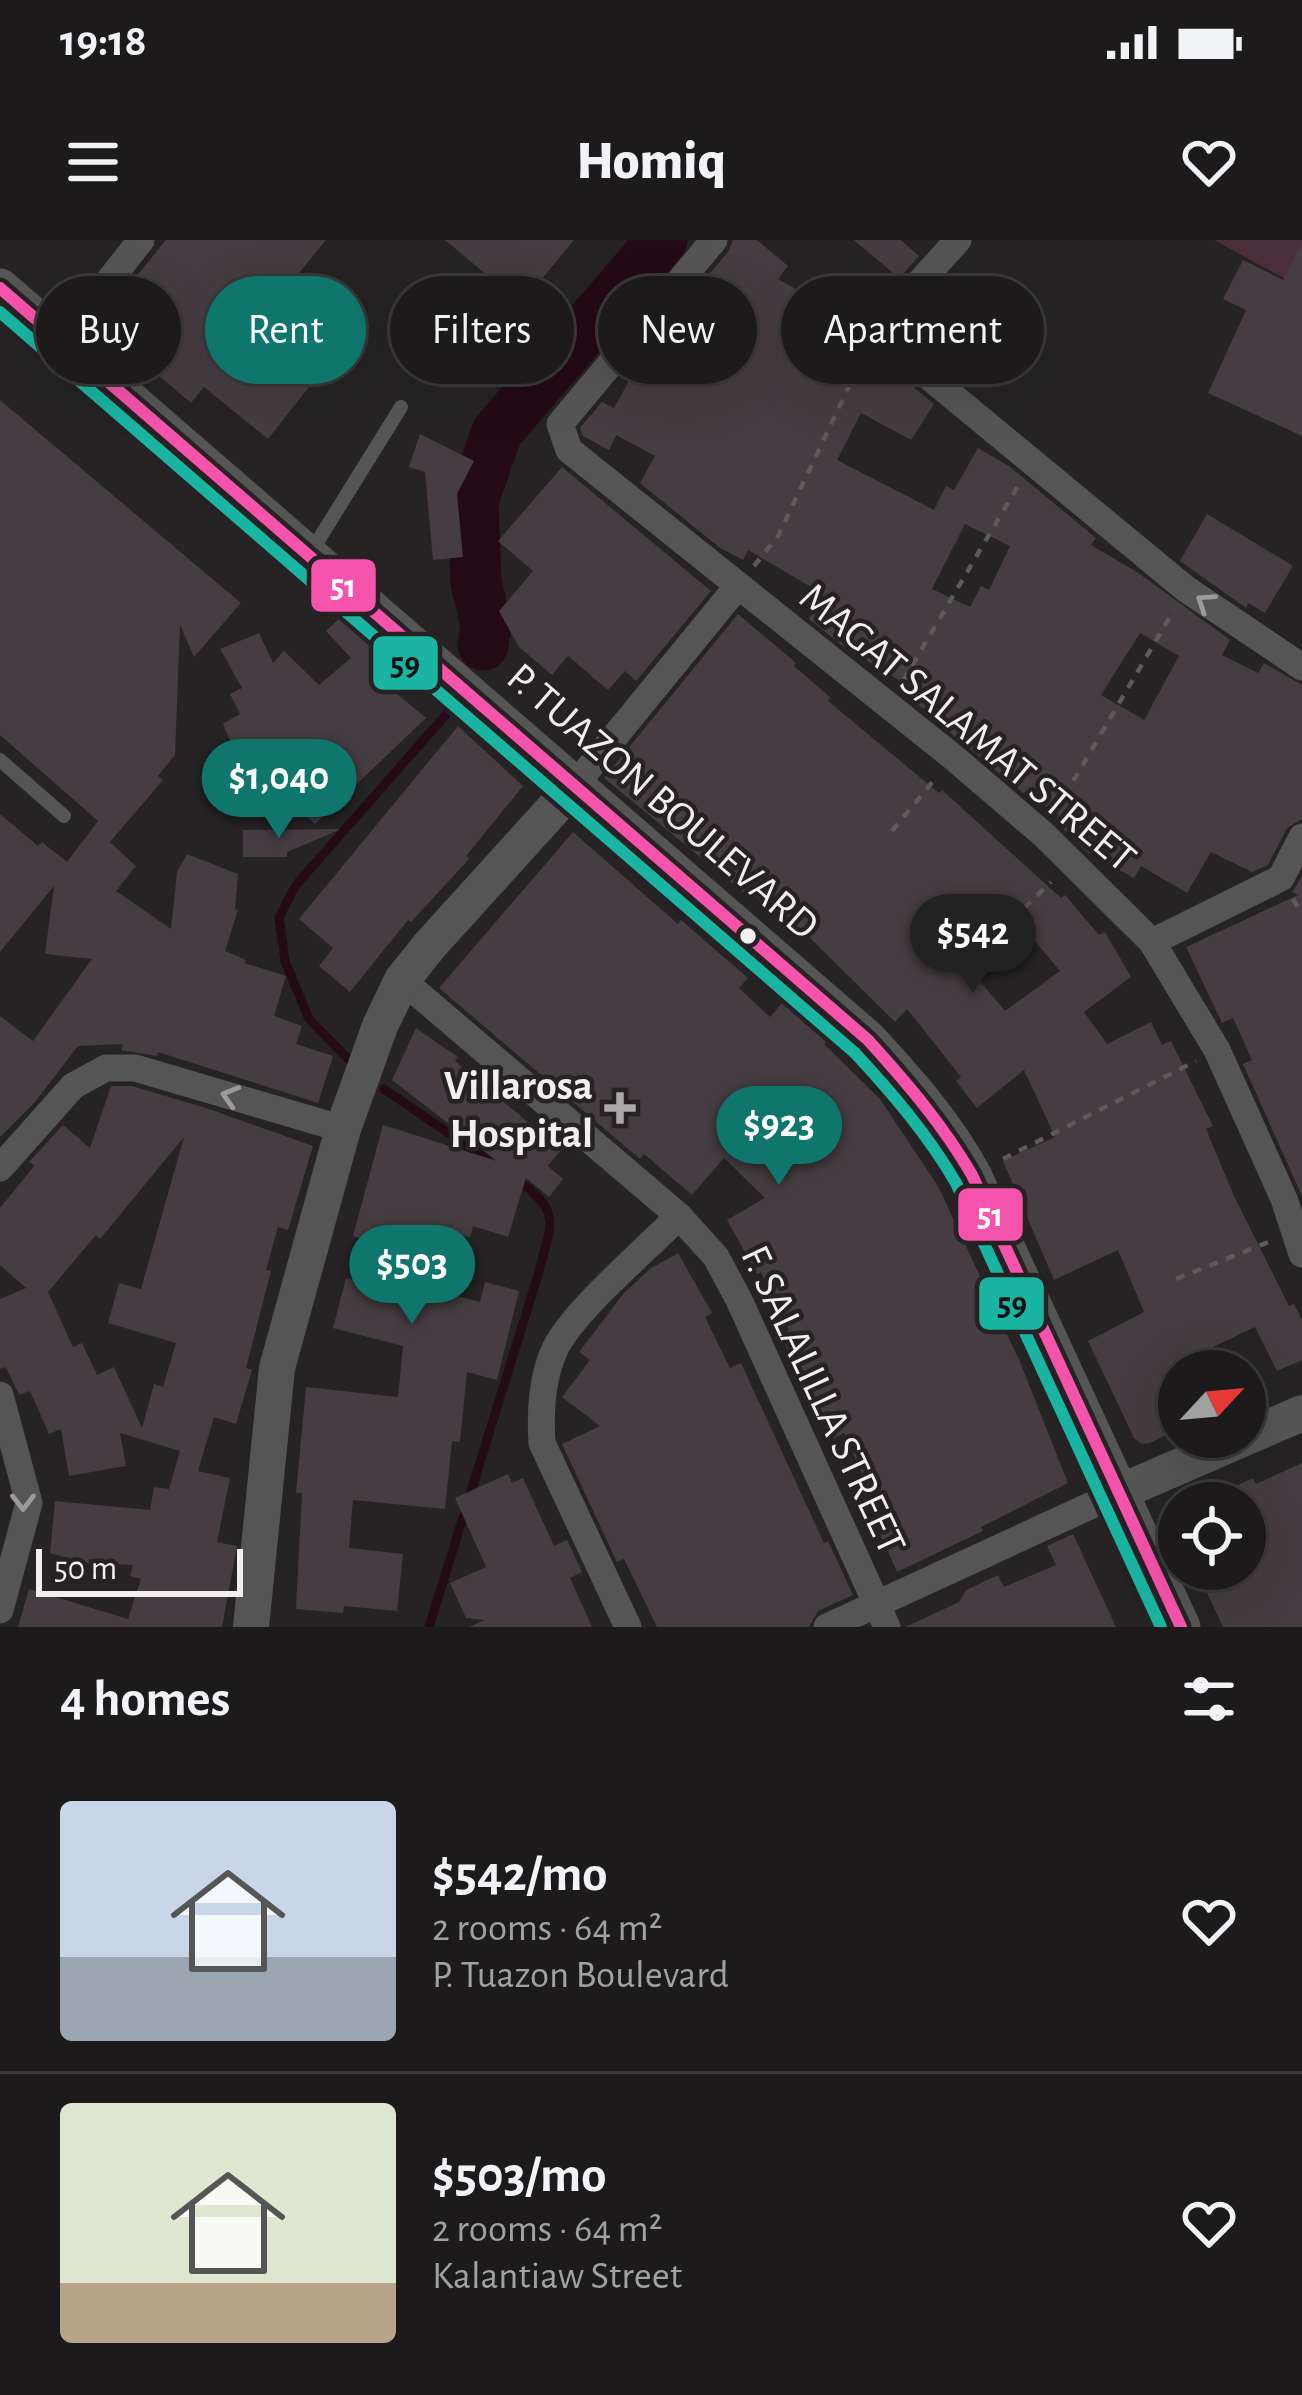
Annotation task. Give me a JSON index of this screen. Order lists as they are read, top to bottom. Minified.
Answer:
{"streets":{"main road":["P. TUAZON BOULEVARD"],"street":["MAGAT SALAMAT STREET","F. SALALILLA STREET"]},"places":{"health":["Villarosa Hospital"]},"lines":["transit line 51","transit line 59"],"scale_bar":"50 m","north":"top right","page":{"status":"19:18","header":"Homiq","chip":["Buy","Rent","Filters","New","Apartment"],"price":["$1,040","$542","$923","$503"],"scale":"50 m","heading":"4 homes","list":[{"name":"$542/mo","note":"2 rooms · 64 m² · P. Tuazon Boulevard"},{"name":"$503/mo","note":"2 rooms · 64 m² · Kalantiaw Street"}]}}
